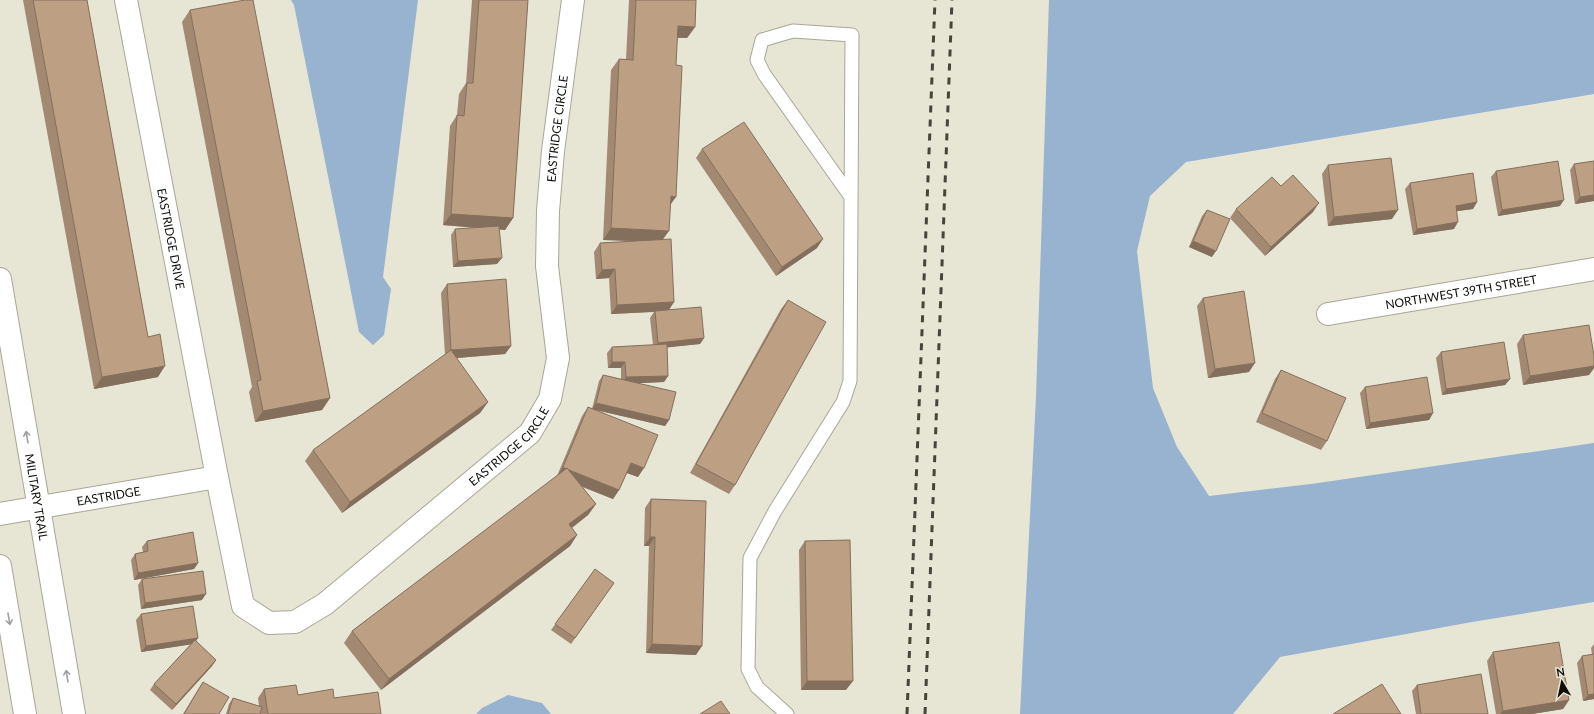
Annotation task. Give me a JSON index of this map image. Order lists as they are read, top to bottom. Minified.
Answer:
{"streets":{"street":["EASTRIDGE CIRCLE","EASTRIDGE DRIVE","NORTHWEST 39TH STREET","EASTRIDGE","MILITARY TRAIL"]},"crossings":[["EASTRIDGE CIRCLE","EASTRIDGE DRIVE"],["EASTRIDGE CIRCLE","EASTRIDGE"],["EASTRIDGE DRIVE","EASTRIDGE"],["EASTRIDGE","MILITARY TRAIL"]],"north":"top"}
